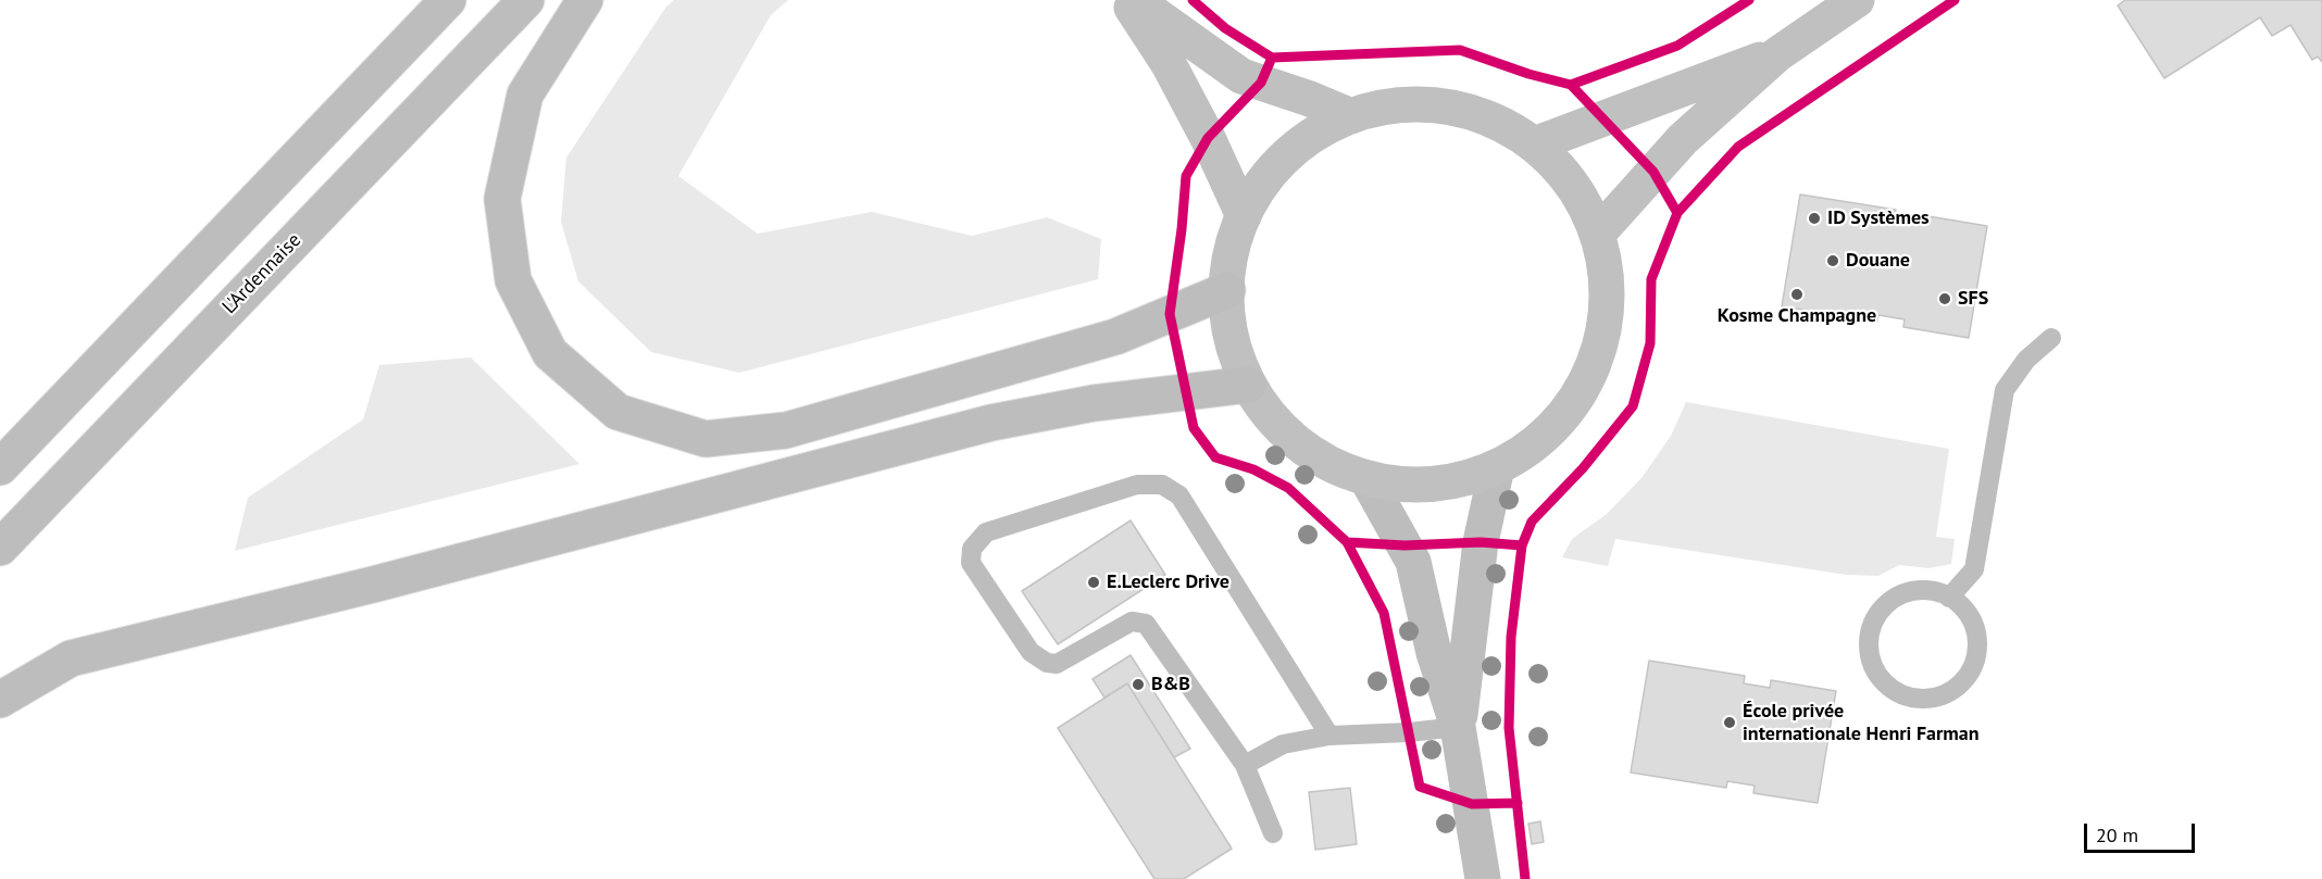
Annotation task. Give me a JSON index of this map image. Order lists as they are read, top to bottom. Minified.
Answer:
{"streets":{"main road":["L'Ardennaise"]},"places":["ID Systèmes","Douane","Kosme Champagne","SFS","E.Leclerc Drive","B&B","École privée internationale Henri Farman"],"scale_bar":"20 m"}
